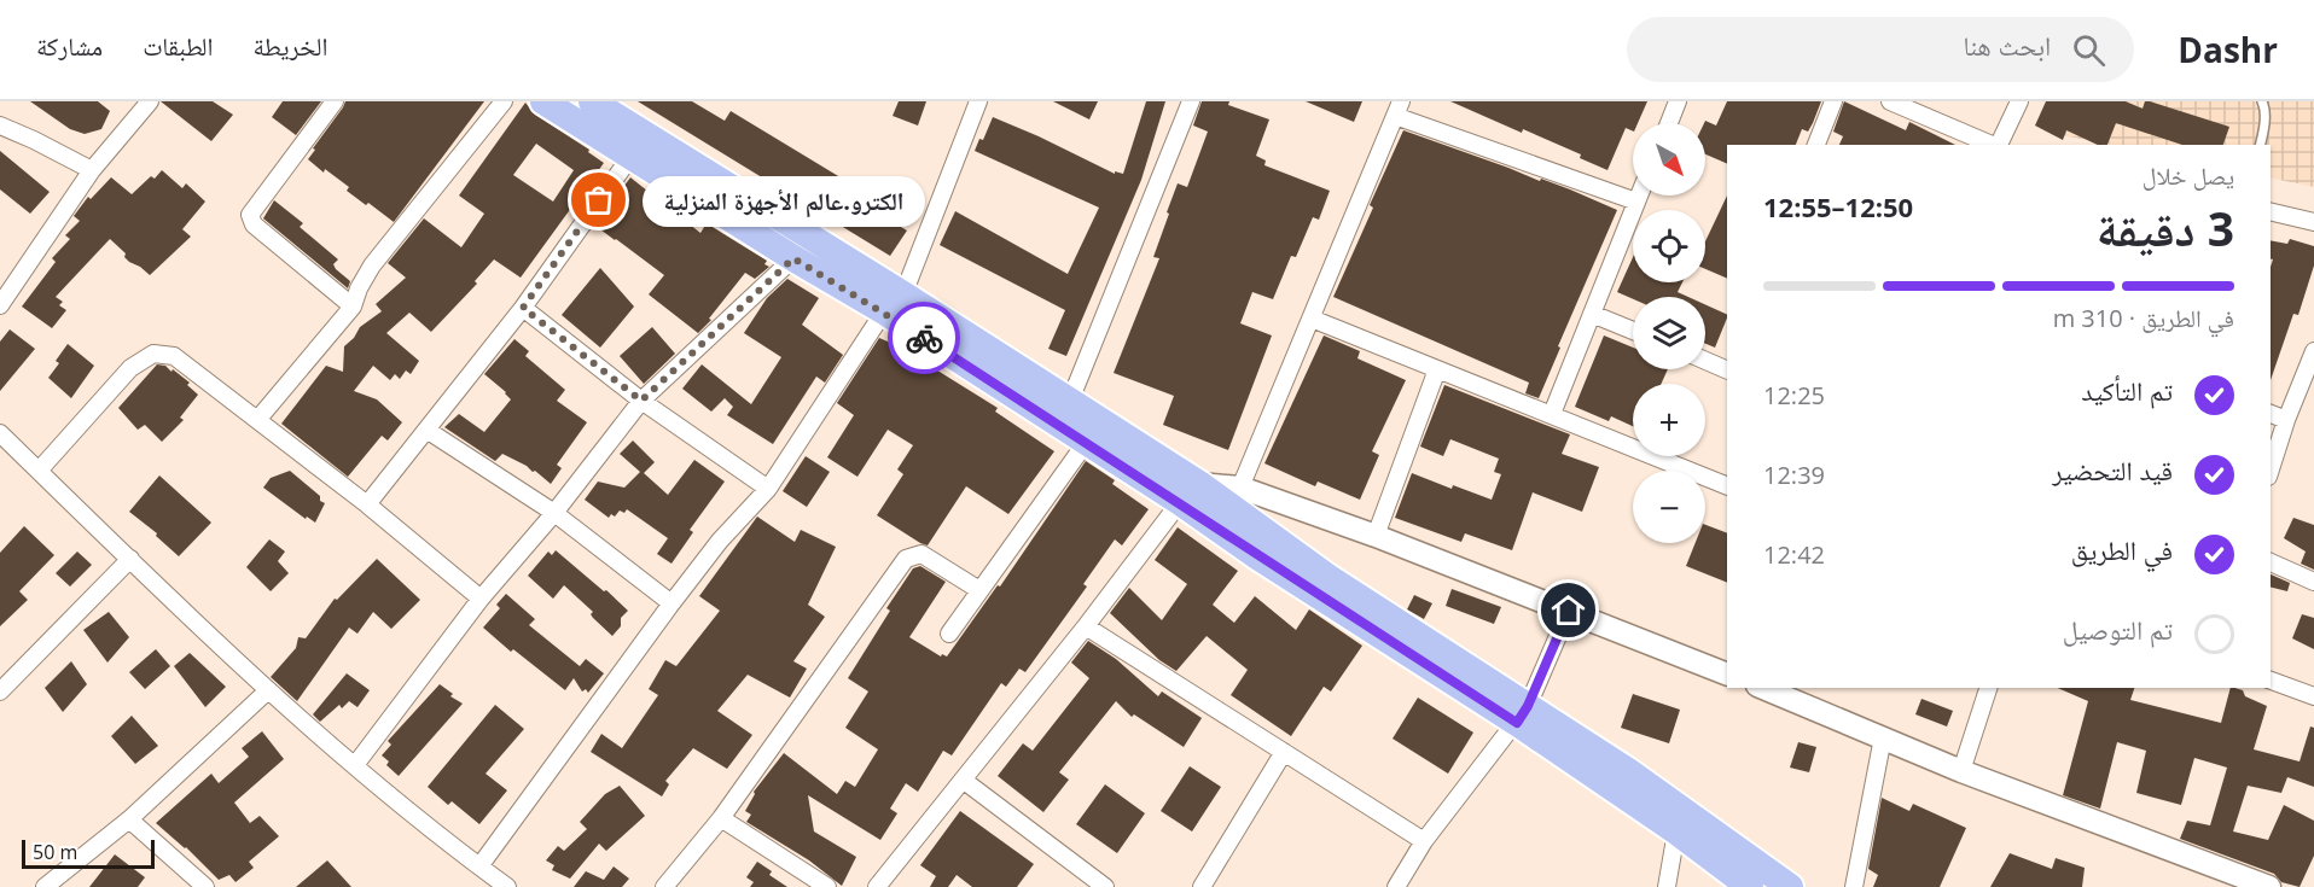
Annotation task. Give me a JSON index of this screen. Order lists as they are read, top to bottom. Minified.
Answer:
{"places":["الكترو.عالم الأجهزة المنزلية"],"scale_bar":"50 m","north":"bottom right","page":{"header":"Dashr","search":"ابحث هنا","nav":["الخريطة","الطبقات","مشاركة"],"map_buttons":["+","−"],"heading":["3 دقيقة","يصل خلال","12:50–12:55"],"bubble":"الكترو.عالم الأجهزة المنزلية","bar":"في الطريق · 310 m","list":[["تم التأكيد","12:25"],["قيد التحضير","12:39"],["في الطريق","12:42"],"تم التوصيل"],"scale":"50 m"}}
